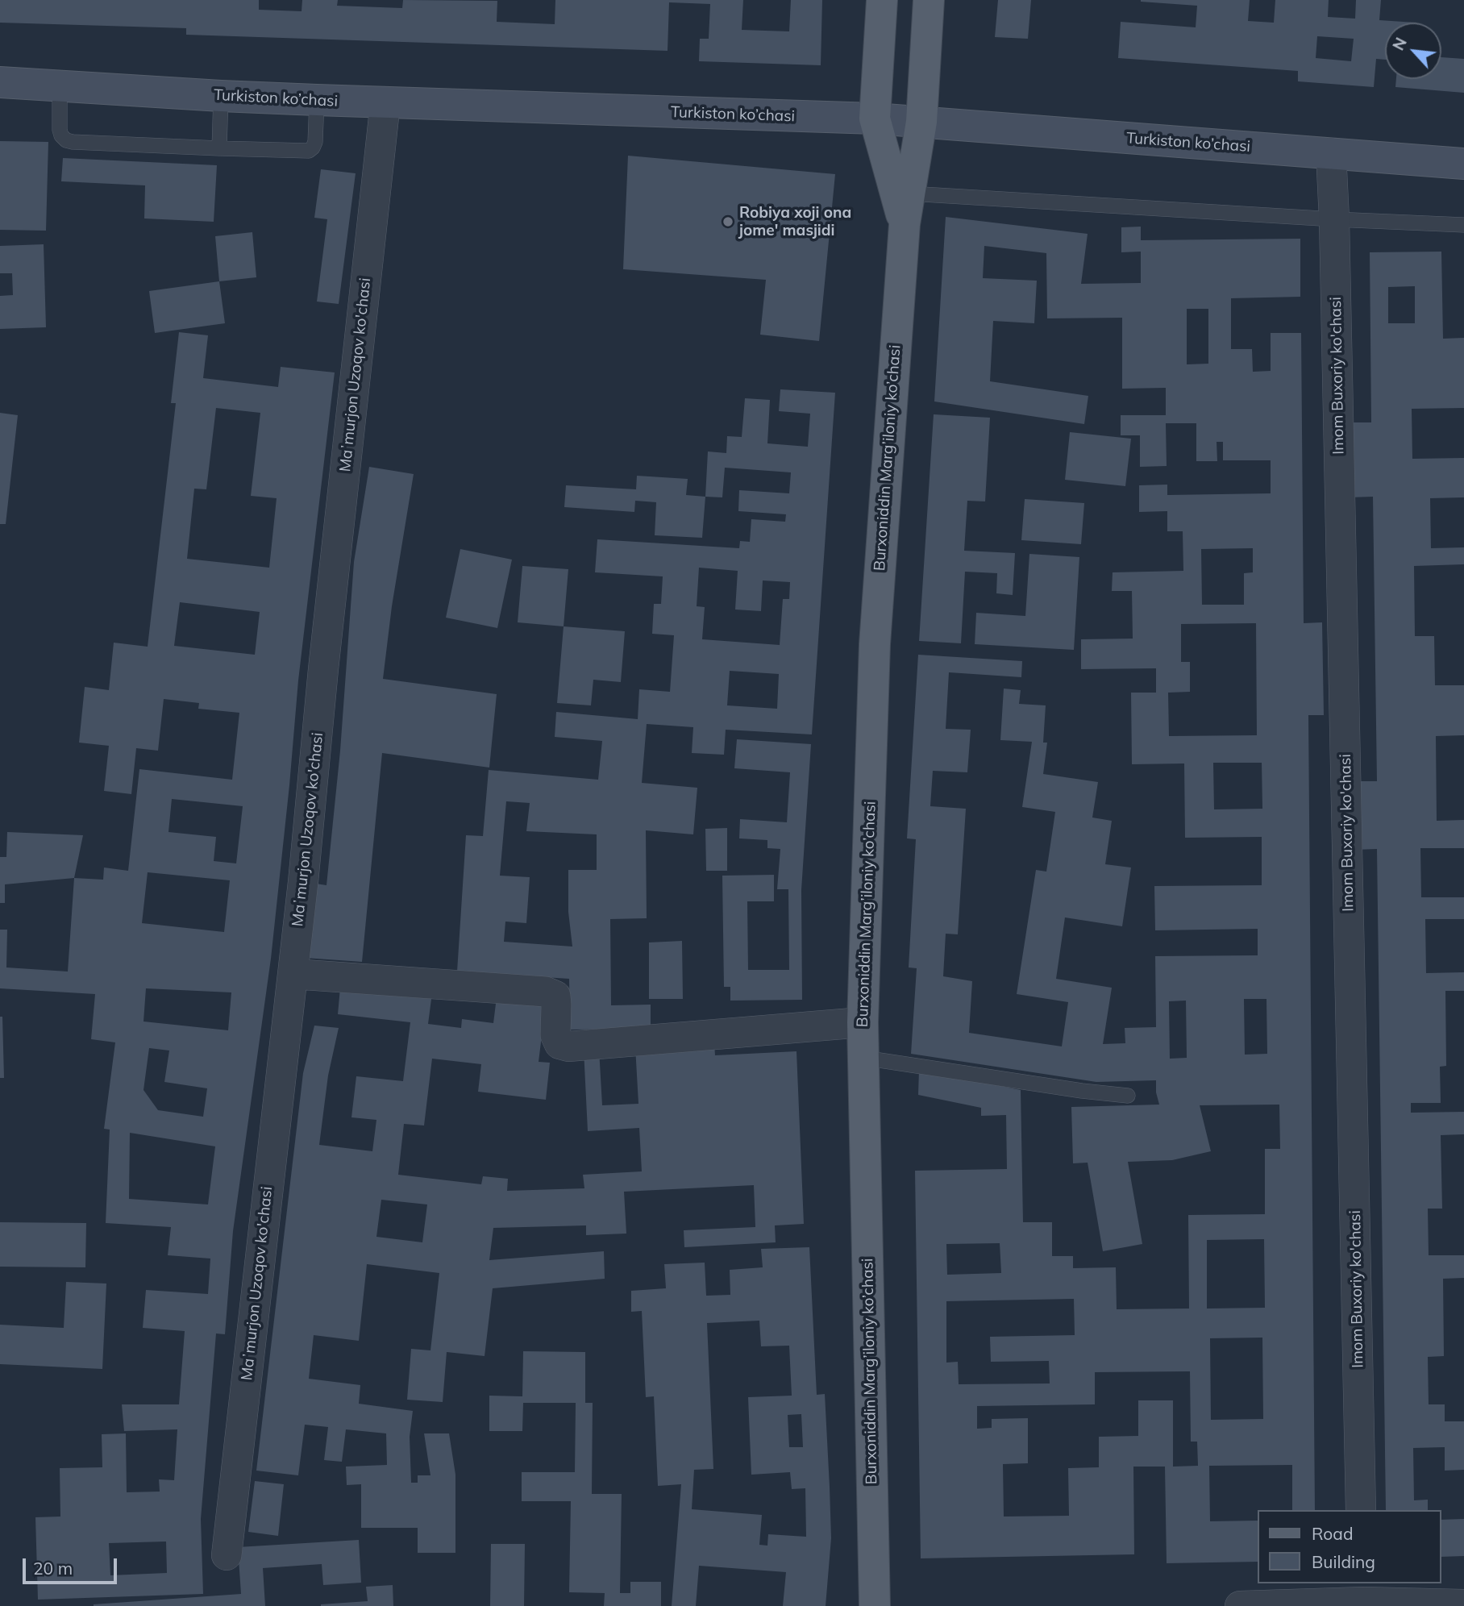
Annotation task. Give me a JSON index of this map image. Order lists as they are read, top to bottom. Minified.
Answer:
{"streets":{"main road":["Turkiston ko’chasi","Burxoniddin Marg’iloniy ko’chasi"],"street":["Maʼmurjon Uzoqov ko'chasi","Imom Buxoriy ko'chasi"]},"crossings":[["Turkiston ko’chasi","Maʼmurjon Uzoqov ko'chasi"],["Turkiston ko’chasi","Imom Buxoriy ko'chasi"],["Turkiston ko’chasi","Burxoniddin Marg’iloniy ko’chasi"]],"places":["Robiya xoji ona jome' masjidi"],"legend":["Road","Building"],"scale_bar":"20 m","north":"top left"}
